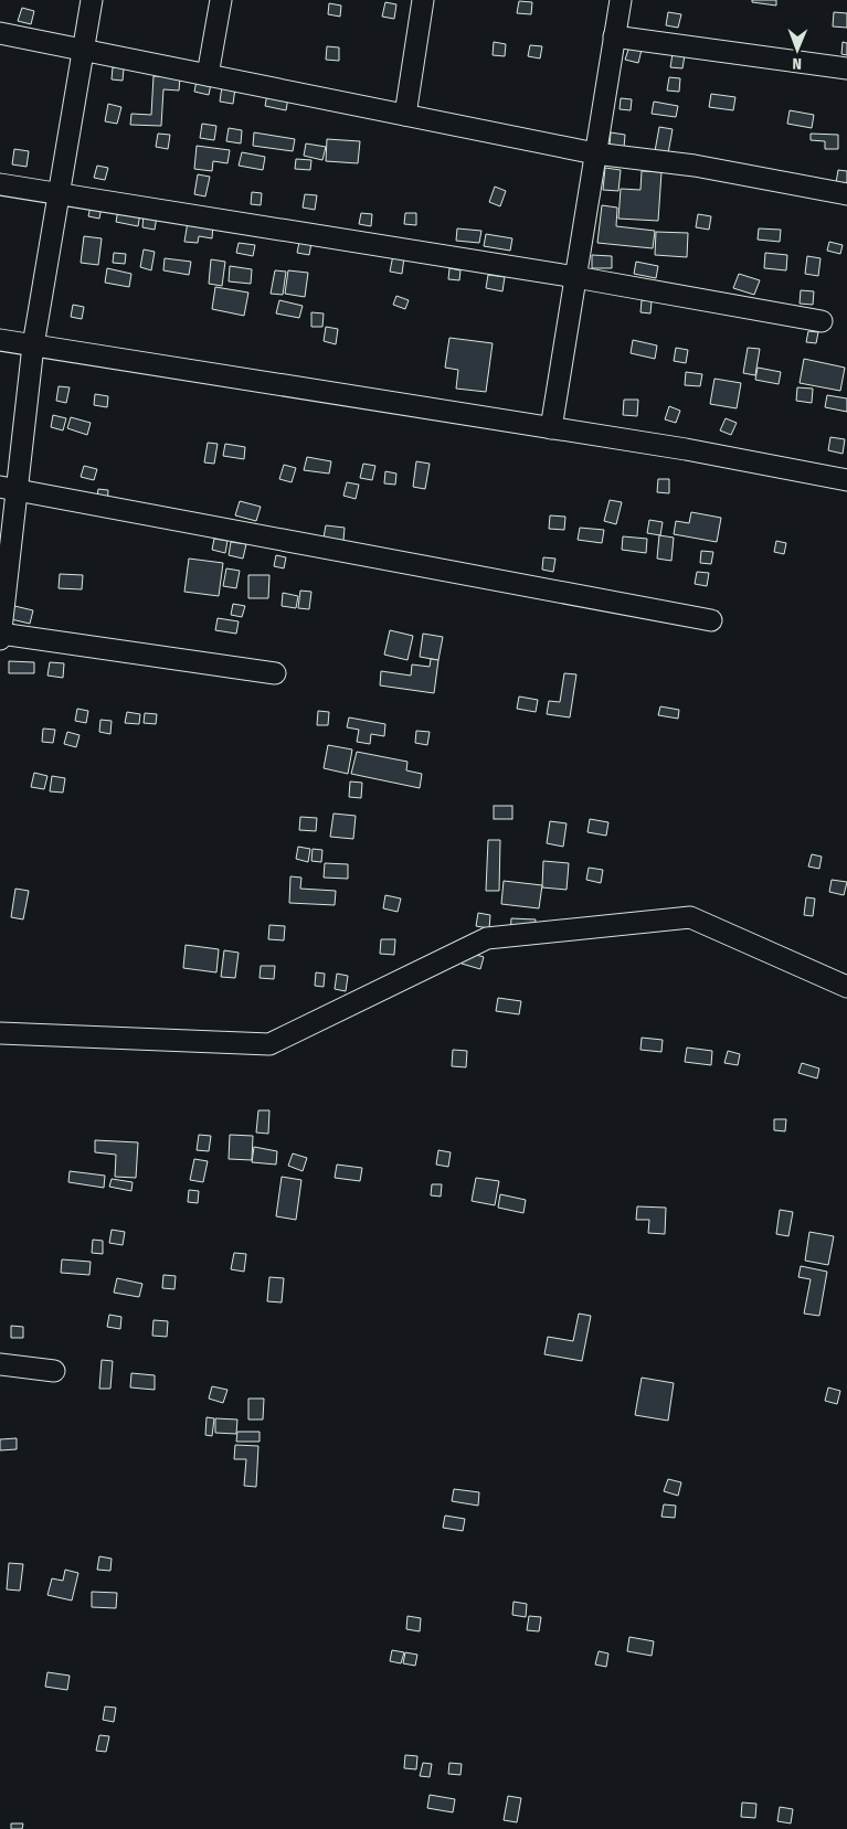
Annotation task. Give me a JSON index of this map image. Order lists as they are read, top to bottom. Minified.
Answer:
{"north":"bottom"}
